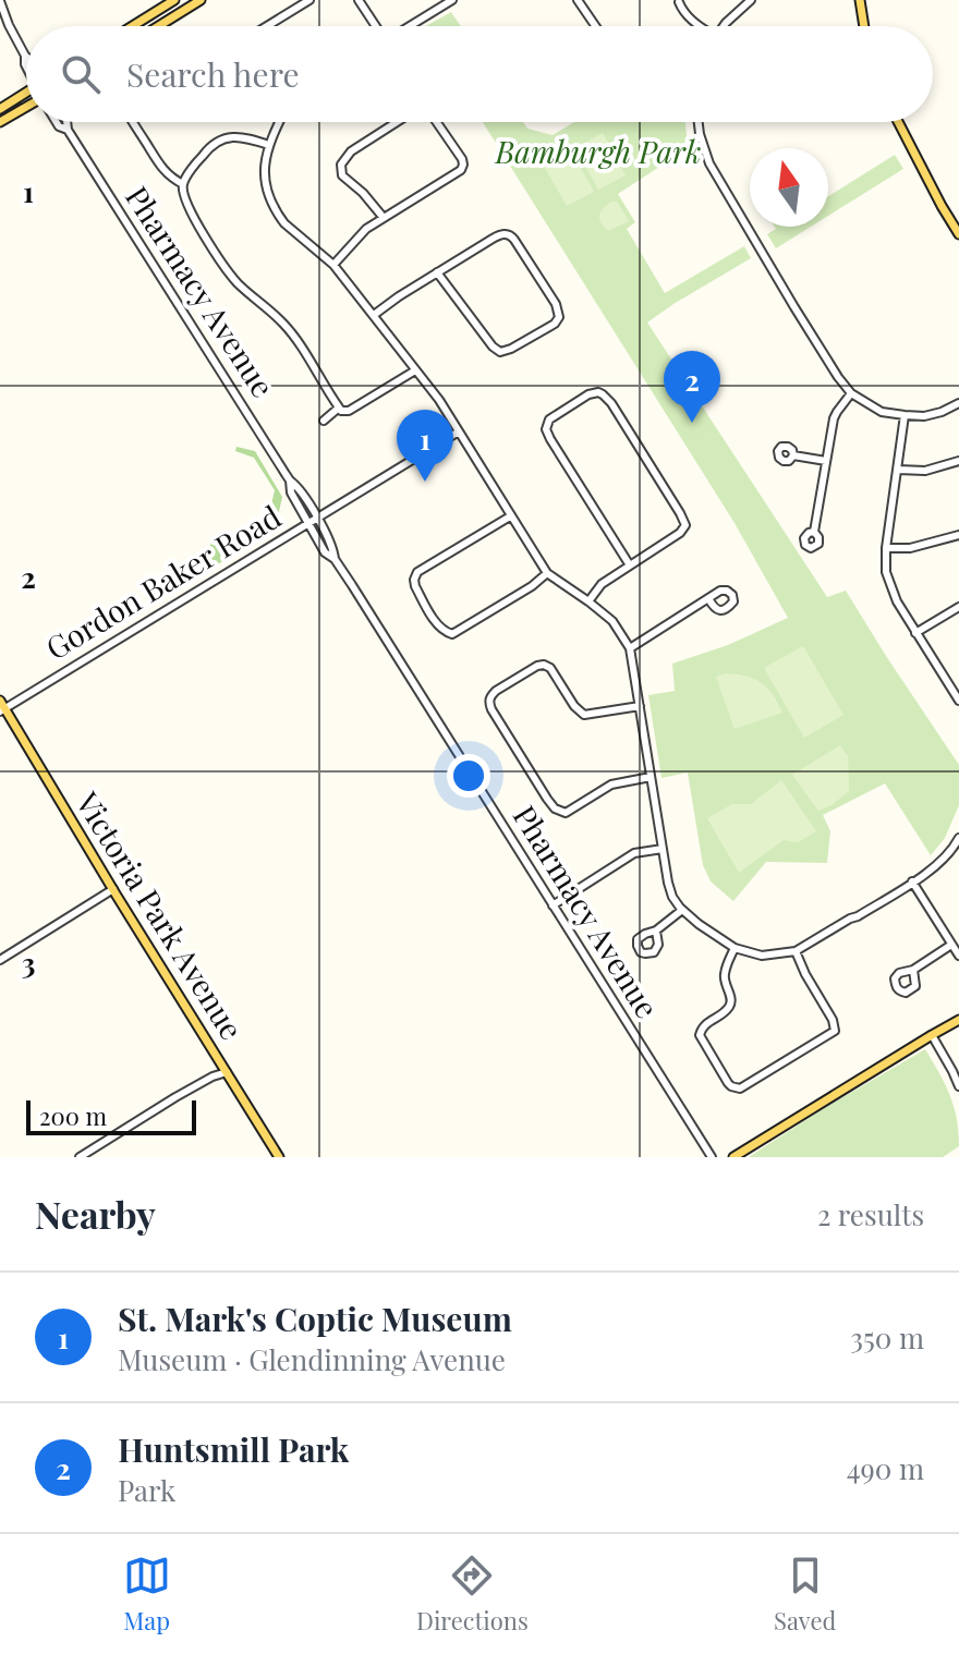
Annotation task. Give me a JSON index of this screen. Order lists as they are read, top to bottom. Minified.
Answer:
{"streets":{"main road":["Victoria Park Avenue"],"street":["Pharmacy Avenue","Gordon Baker Road"]},"crossings":[["Pharmacy Avenue","Gordon Baker Road"],["Gordon Baker Road","Victoria Park Avenue"]],"parks":["Bamburgh Park"],"scale_bar":"200 m","north":"top","page":{"search":"Search here","pins":["2","1"],"scale":"200 m","heading":["Nearby","2 results"],"list":[{"mark":"1","name":"St. Mark's Coptic Museum","note":"Museum · Glendinning Avenue","value":"350 m"},{"mark":"2","name":"Huntsmill Park","note":"Park","value":"490 m"}],"nav":["Map","Directions","Saved"]},"grid":{"rows":["1","2","3"]}}
